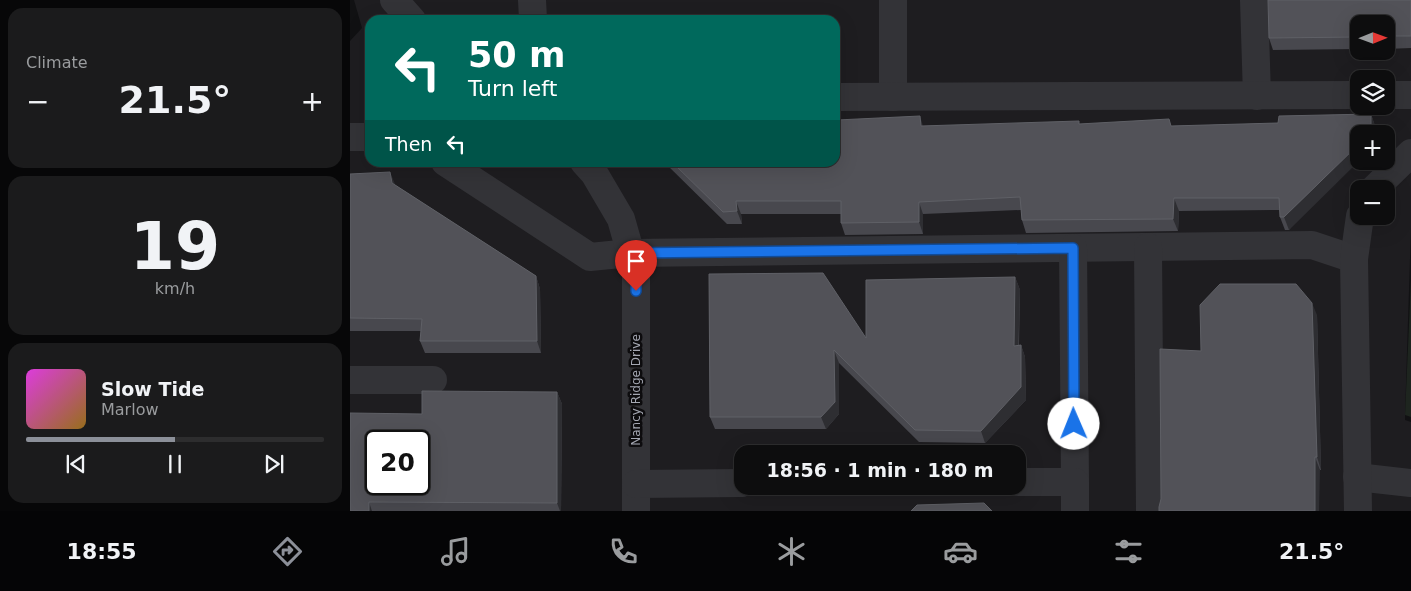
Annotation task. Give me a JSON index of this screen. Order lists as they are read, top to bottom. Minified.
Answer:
{"streets":{"street":["Nancy Ridge Drive"]},"north":"right","page":{"tile":["Climate",["19","km/h"]],"map_buttons":["+","−"],"turn":["50 m","Turn left"],"heat":["−","21.5°","+"],"then":"Then","song":["Slow Tide","Marlow"],"limit":"20","trip":"18:56 · 1 min · 180 m","tabs":["18:55","21.5°"]}}
